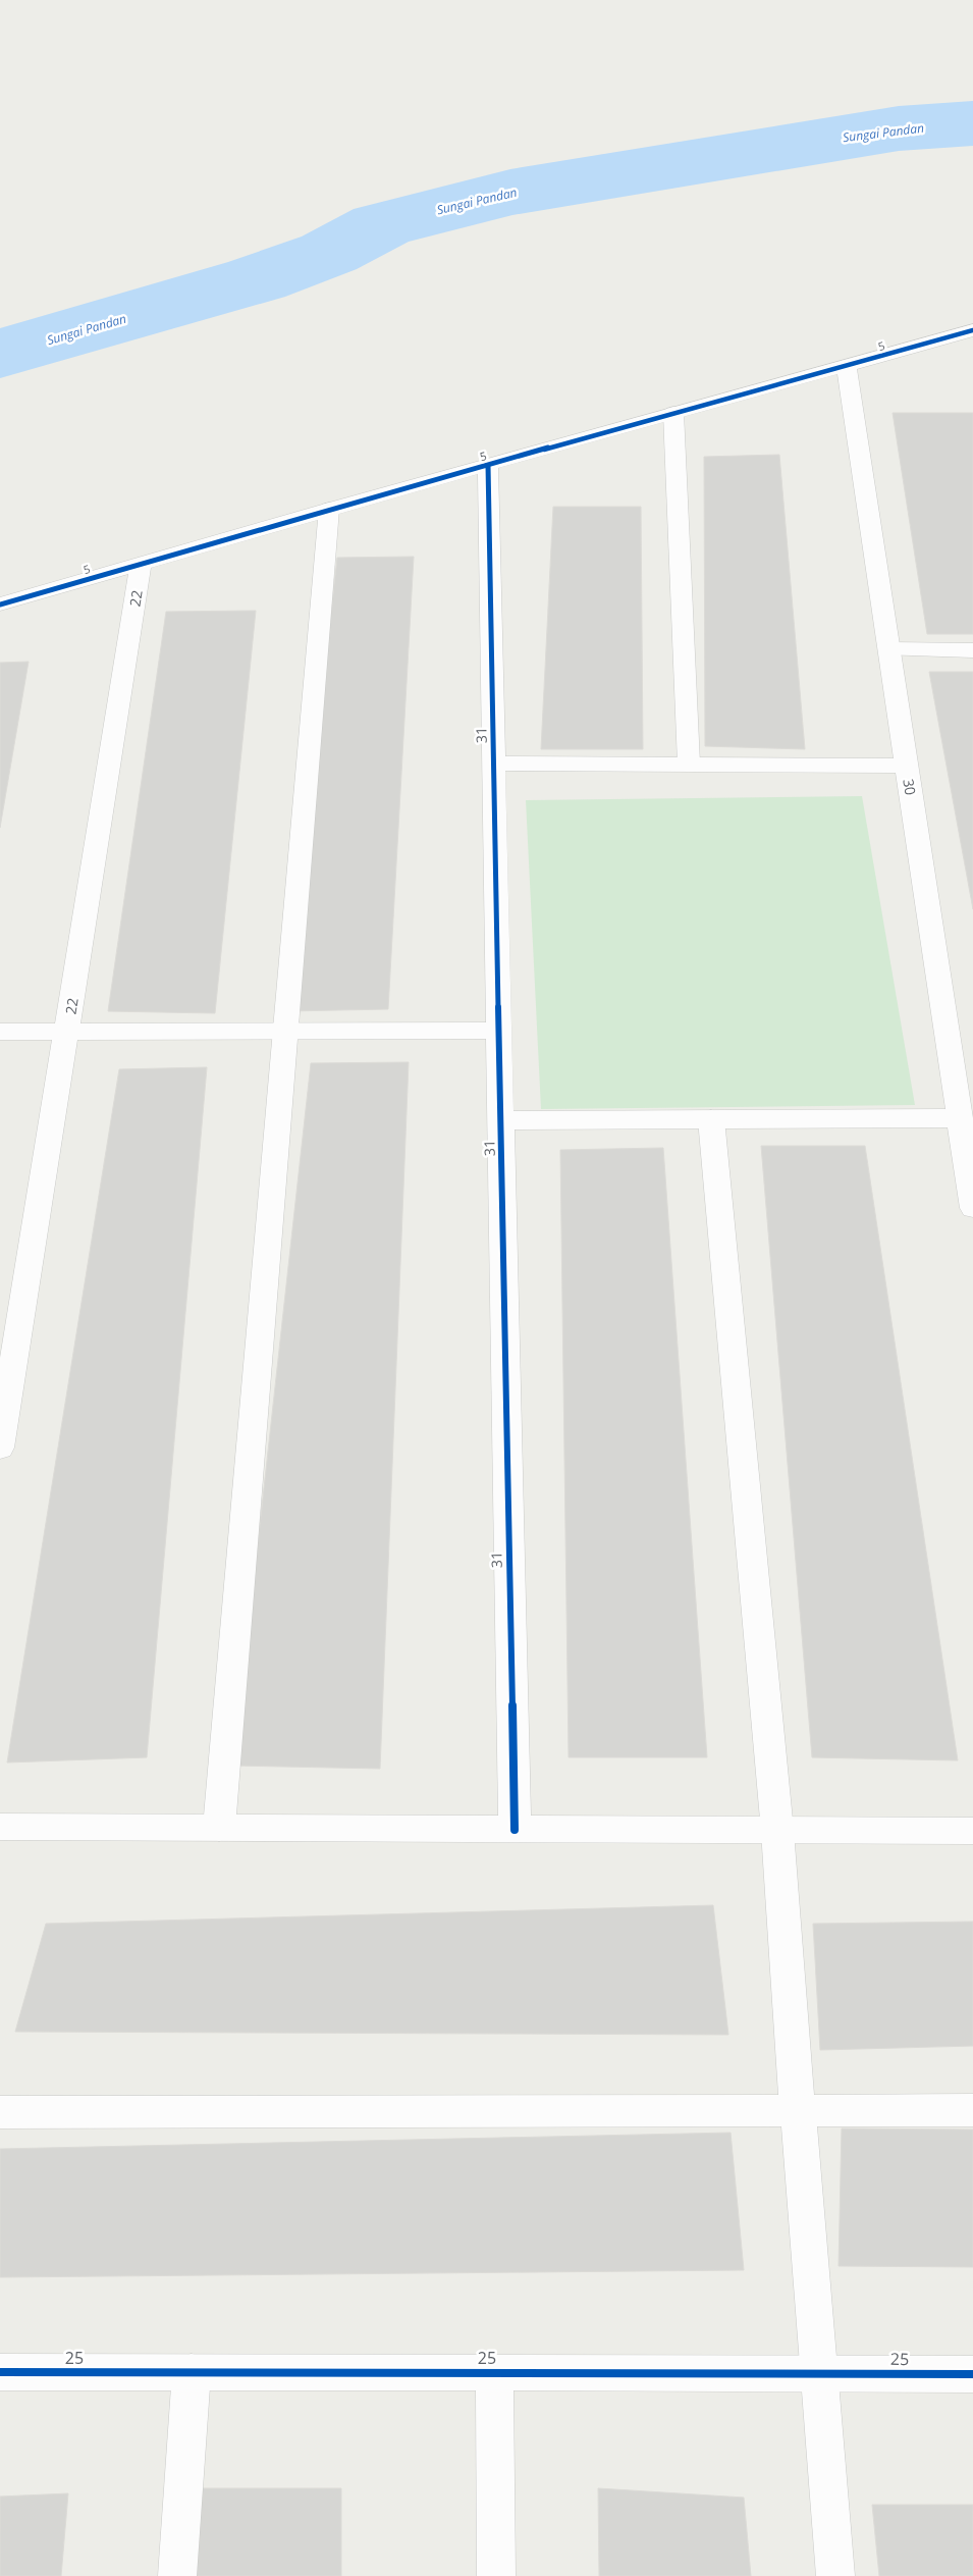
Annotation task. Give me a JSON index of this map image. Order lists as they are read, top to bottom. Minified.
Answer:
{"streets":{"street":["5","22","31","30","25"]},"crossings":[["5","22"],["5","31"],["5","30"]],"water":["Sungai Pandan"]}
